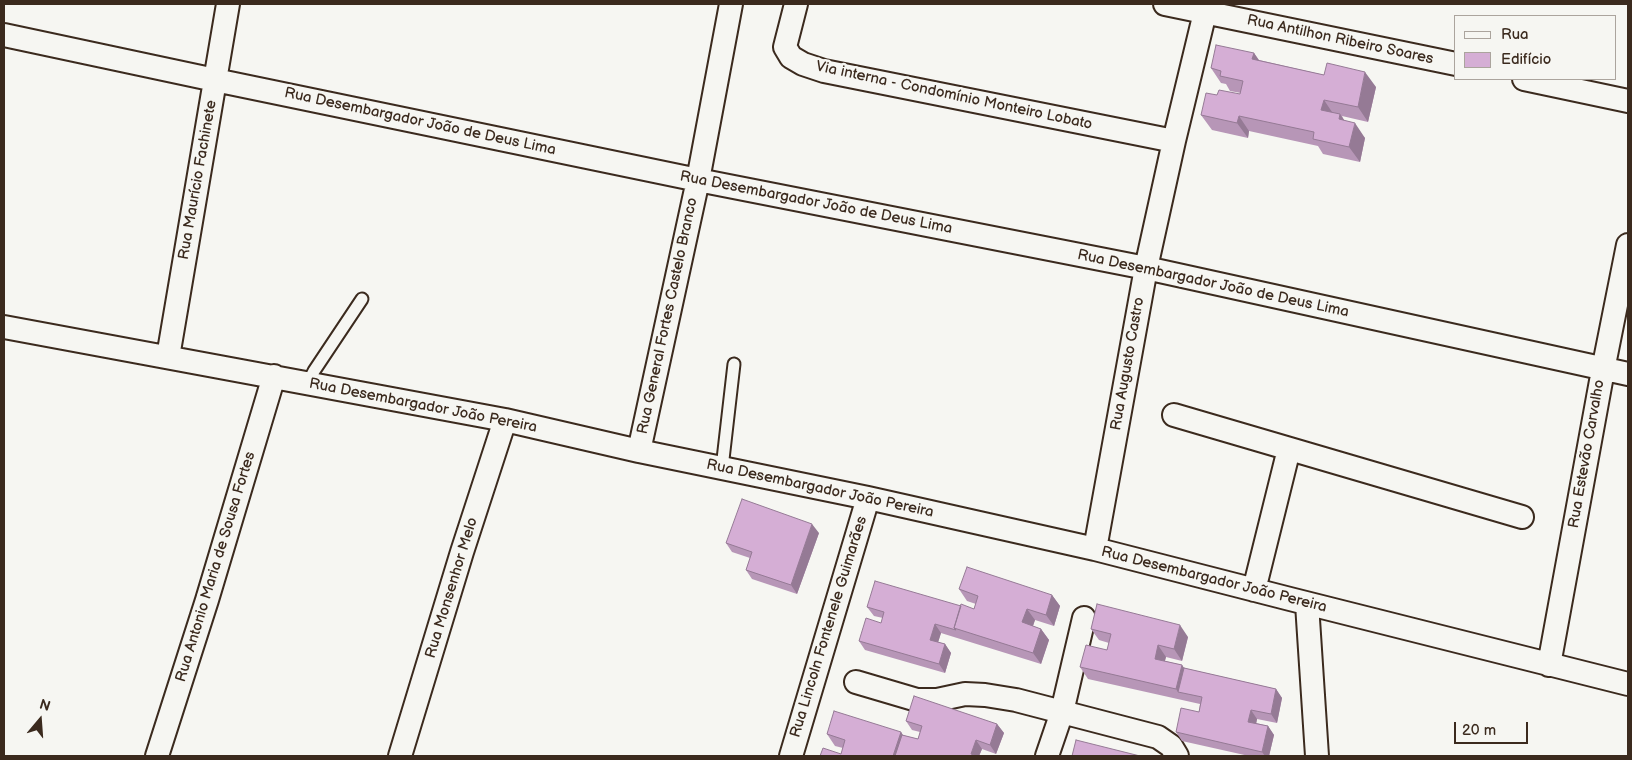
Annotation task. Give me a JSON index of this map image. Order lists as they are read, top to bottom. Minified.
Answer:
{"streets":{"street":["Rua Antilhon Ribeiro Soares","Via interna - Condomínio Monteiro Lobato","Rua Desembargador João de Deus Lima","Rua Maurício Fachinete","Rua General Fortes Castelo Branco","Rua Augusto Castro","Rua Desembargador João Pereira","Rua Estevão Carvalho","Rua Antonio Maria de Sousa Fortes","Rua Monsenhor Melo","Rua Lincoln Fontenele Guimarães"]},"crossings":[["Rua Antilhon Ribeiro Soares","Rua Augusto Castro"],["Via interna - Condomínio Monteiro Lobato","Rua Augusto Castro"],["Rua Desembargador João de Deus Lima","Rua Maurício Fachinete"],["Rua Desembargador João de Deus Lima","Rua General Fortes Castelo Branco"],["Rua Desembargador João de Deus Lima","Rua Augusto Castro"],["Rua Desembargador João de Deus Lima","Rua Estevão Carvalho"],["Rua Maurício Fachinete","Rua Desembargador João Pereira"],["Rua General Fortes Castelo Branco","Rua Desembargador João Pereira"],["Rua Augusto Castro","Rua Desembargador João Pereira"],["Rua Desembargador João Pereira","Rua Estevão Carvalho"],["Rua Desembargador João Pereira","Rua Antonio Maria de Sousa Fortes"],["Rua Desembargador João Pereira","Rua Monsenhor Melo"],["Rua Desembargador João Pereira","Rua Lincoln Fontenele Guimarães"]],"legend":["Rua","Edifício"],"scale_bar":"20 m","north":"top"}
